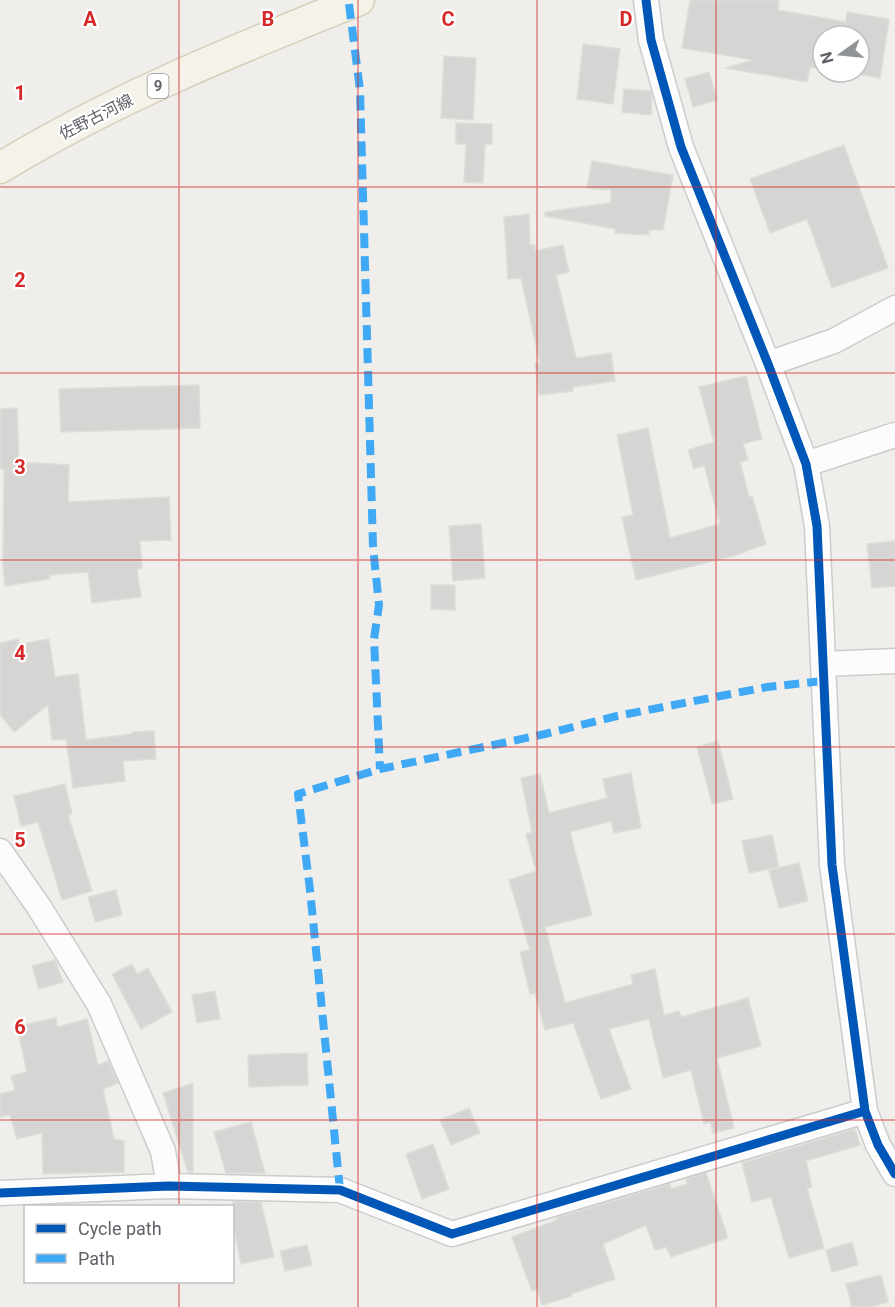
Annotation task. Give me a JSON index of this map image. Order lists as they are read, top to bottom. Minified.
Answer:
{"streets":{"main road":["9","佐野古河線"]},"legend":["Cycle path","Path"],"north":"left","grid":{"columns":["A","B","C","D"],"rows":["1","2","3","4","5","6"]}}
